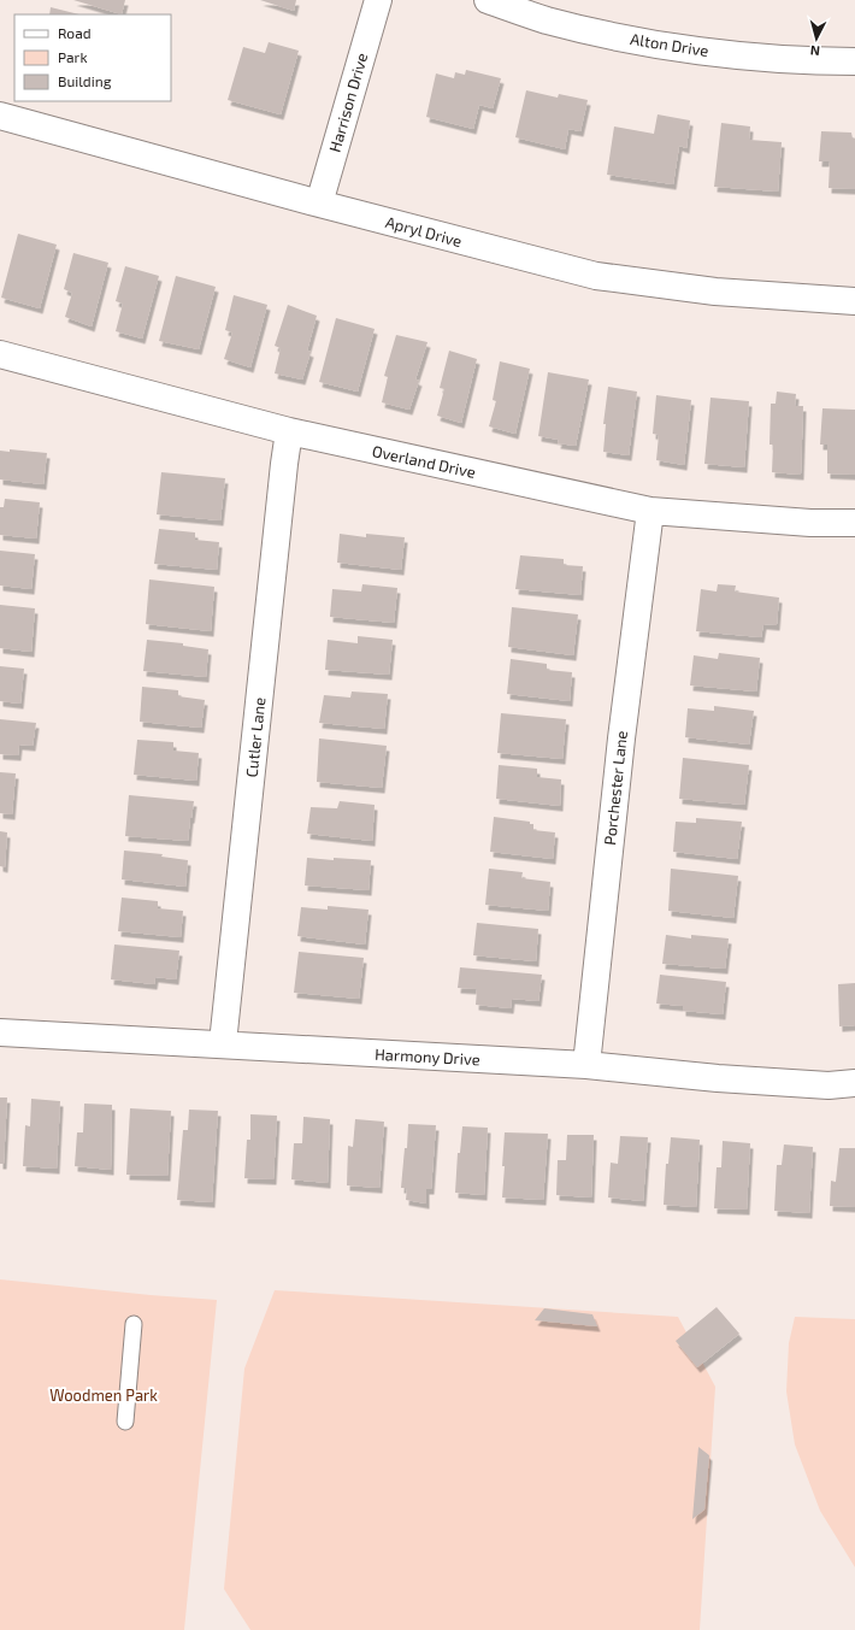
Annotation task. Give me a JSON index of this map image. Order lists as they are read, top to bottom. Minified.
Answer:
{"streets":{"street":["Alton Drive","Harrison Drive","Apryl Drive","Overland Drive","Cutler Lane","Porchester Lane","Harmony Drive"]},"crossings":[["Harrison Drive","Apryl Drive"],["Overland Drive","Cutler Lane"],["Overland Drive","Porchester Lane"],["Cutler Lane","Harmony Drive"],["Porchester Lane","Harmony Drive"]],"parks":["Woodmen Park"],"legend":["Road","Park","Building"],"north":"bottom"}
